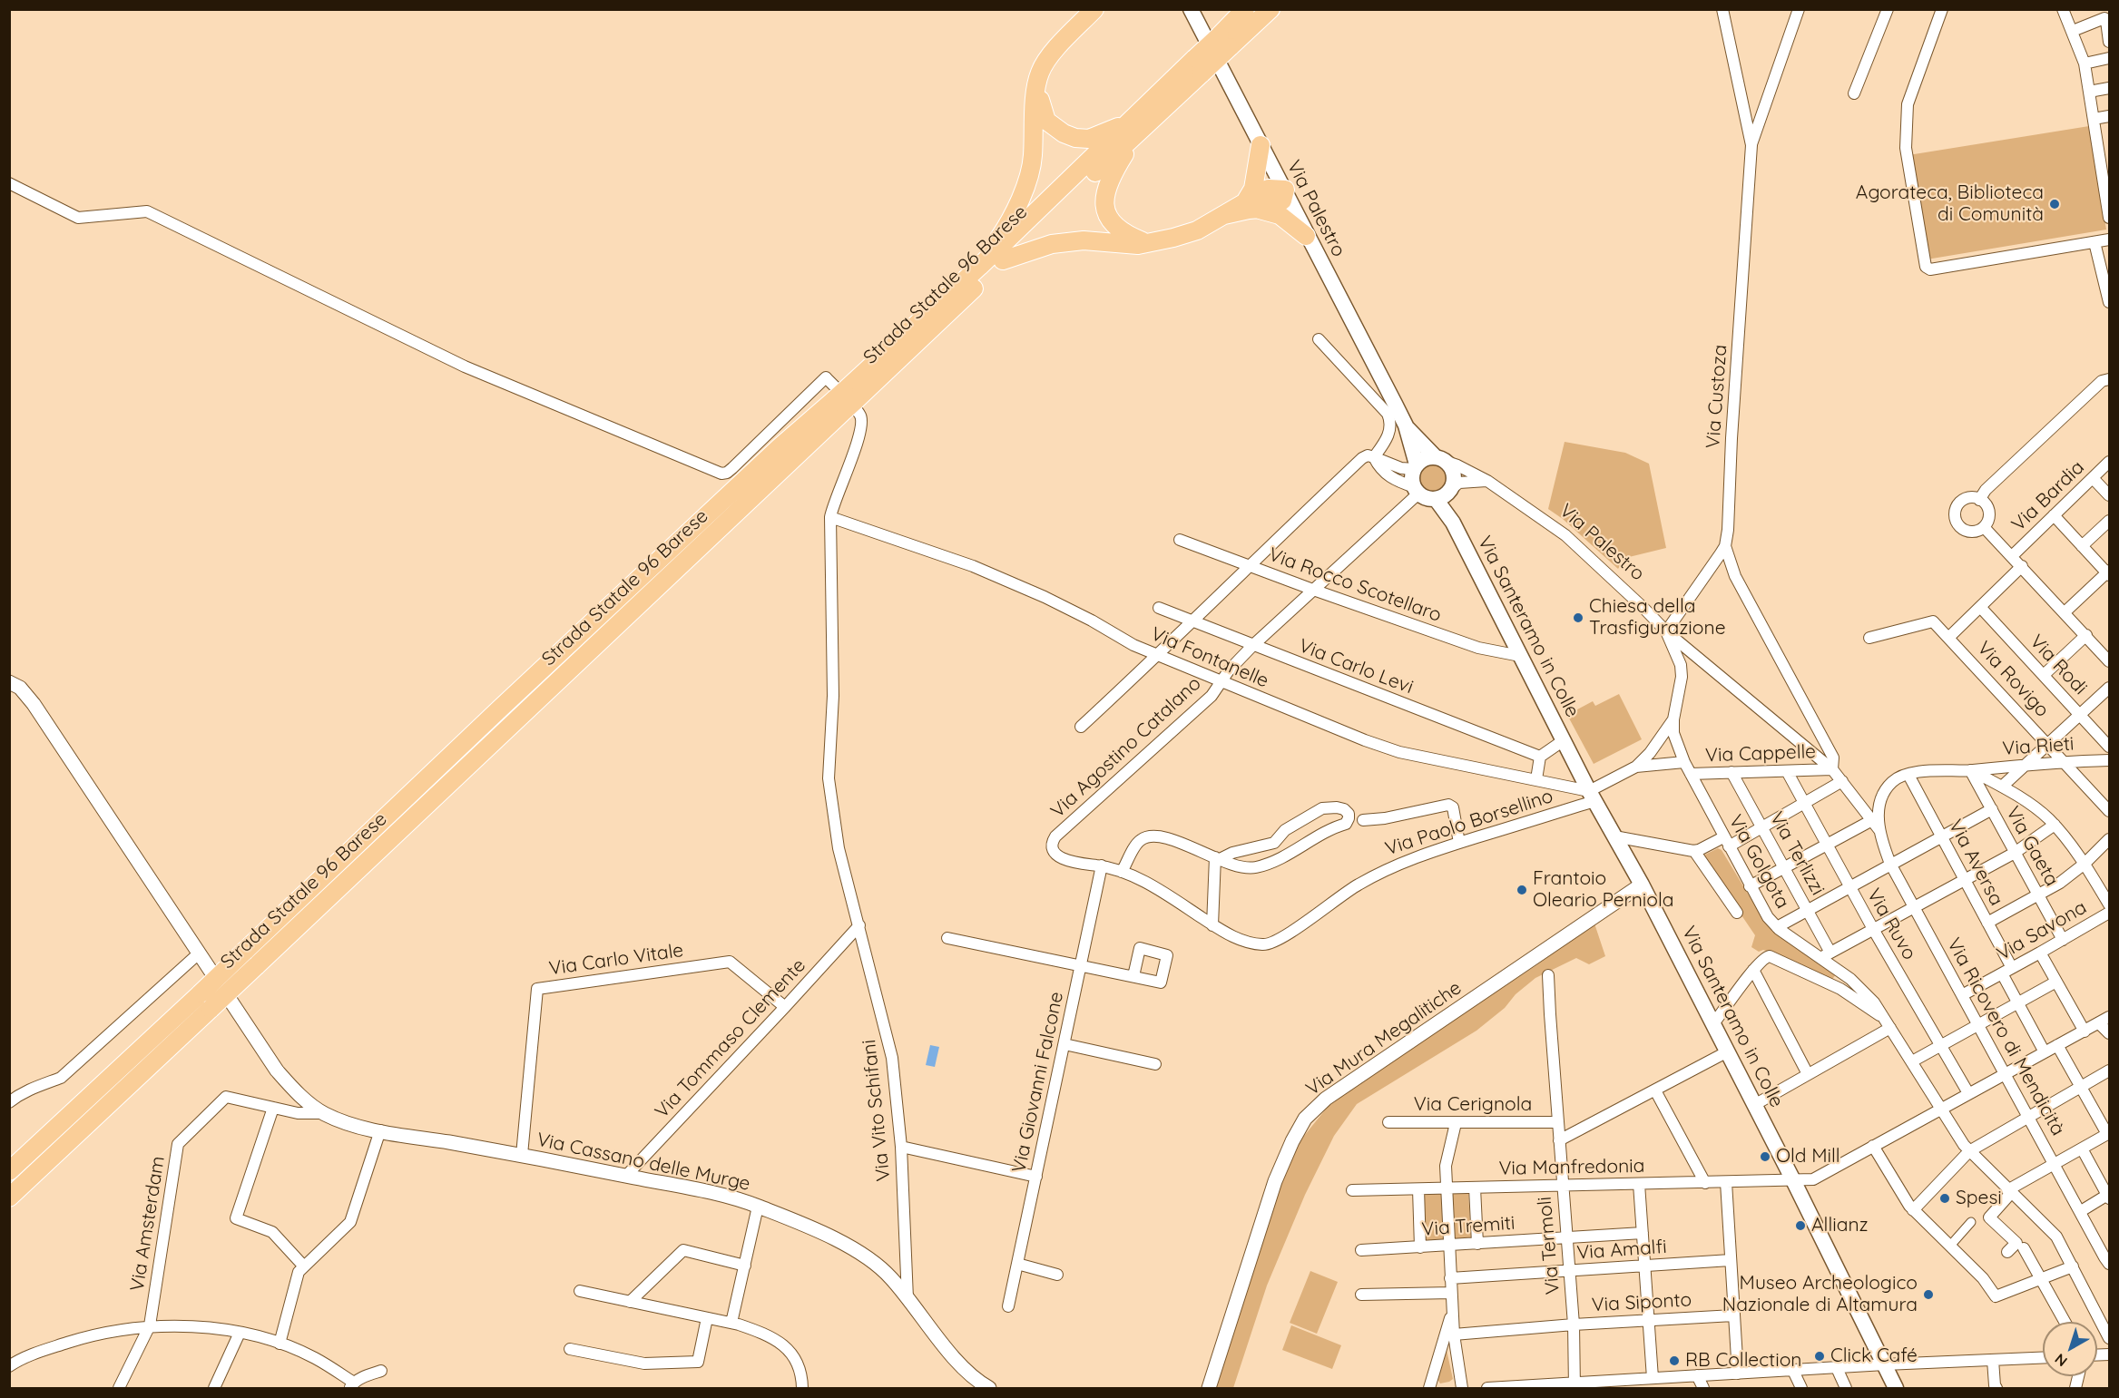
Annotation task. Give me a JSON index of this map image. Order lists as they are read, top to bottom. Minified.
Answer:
{"streets":{"highway":["Strada Statale 96 Barese"],"main road":["Via Palestro","Via Santeramo in Colle"],"street":["Via Custoza","Via Bardia","Via Rocco Scotellaro","Via Fontanelle","Via Rodi","Via Carlo Levi","Via Rovigo","Via Rieti","Via Agostino Catalano","Via Cappelle","Via Paolo Borsellino","Via Gaeta","Via Terlizzi","Via Golgota","Via Aversa","Via Ruvo","Via Savona","Via Carlo Vitale","Via Ricovero di Mendicità","Via Tommaso Clemente","Via Mura Megalitiche","Via Giovanni Falcone","Via Cerignola","Via Vito Schifani","Via Cassano delle Murge","Via Manfredonia","Via Amsterdam","Via Tremiti","Via Termoli","Via Amalfi","Via Siponto"]},"crossings":[["Via Palestro","Via Custoza"],["Via Palestro","Via Cappelle"],["Via Palestro","Via Ricovero di Mendicità"],["Via Custoza","Via Ricovero di Mendicità"],["Via Rocco Scotellaro","Via Santeramo in Colle"],["Via Santeramo in Colle","Via Fontanelle"],["Via Santeramo in Colle","Via Paolo Borsellino"],["Via Santeramo in Colle","Via Mura Megalitiche"],["Via Santeramo in Colle","Via Manfredonia"],["Via Fontanelle","Via Agostino Catalano"],["Via Fontanelle","Via Paolo Borsellino"],["Via Fontanelle","Via Vito Schifani"],["Via Rovigo","Via Rieti"],["Via Rieti","Via Gaeta"],["Via Agostino Catalano","Via Paolo Borsellino"],["Via Agostino Catalano","Via Giovanni Falcone"],["Via Cappelle","Via Terlizzi"],["Via Cappelle","Via Golgota"],["Via Cappelle","Via Ruvo"],["Via Cappelle","Via Ricovero di Mendicità"],["Via Paolo Borsellino","Via Giovanni Falcone"],["Via Gaeta","Via Savona"],["Via Terlizzi","Via Golgota"],["Via Golgota","Via Manfredonia"],["Via Aversa","Via Savona"],["Via Aversa","Via Manfredonia"],["Via Ruvo","Via Manfredonia"],["Via Savona","Via Ricovero di Mendicità"],["Via Carlo Vitale","Via Tommaso Clemente"],["Via Carlo Vitale","Via Cassano delle Murge"],["Via Ricovero di Mendicità","Via Manfredonia"],["Via Tommaso Clemente","Via Vito Schifani"],["Via Tommaso Clemente","Via Cassano delle Murge"],["Via Cerignola","Via Termoli"],["Via Vito Schifani","Via Cassano delle Murge"],["Via Manfredonia","Via Termoli"],["Via Tremiti","Via Termoli"],["Via Termoli","Via Amalfi"],["Via Termoli","Via Siponto"]],"places":["Agorateca, Biblioteca di Comunità","Chiesa della Trasfigurazione","Frantoio Oleario Perniola","Old Mill","Spesi","Allianz","Museo Archeologico Nazionale di Altamura","Click Café","RB Collection"],"north":"bottom left"}
